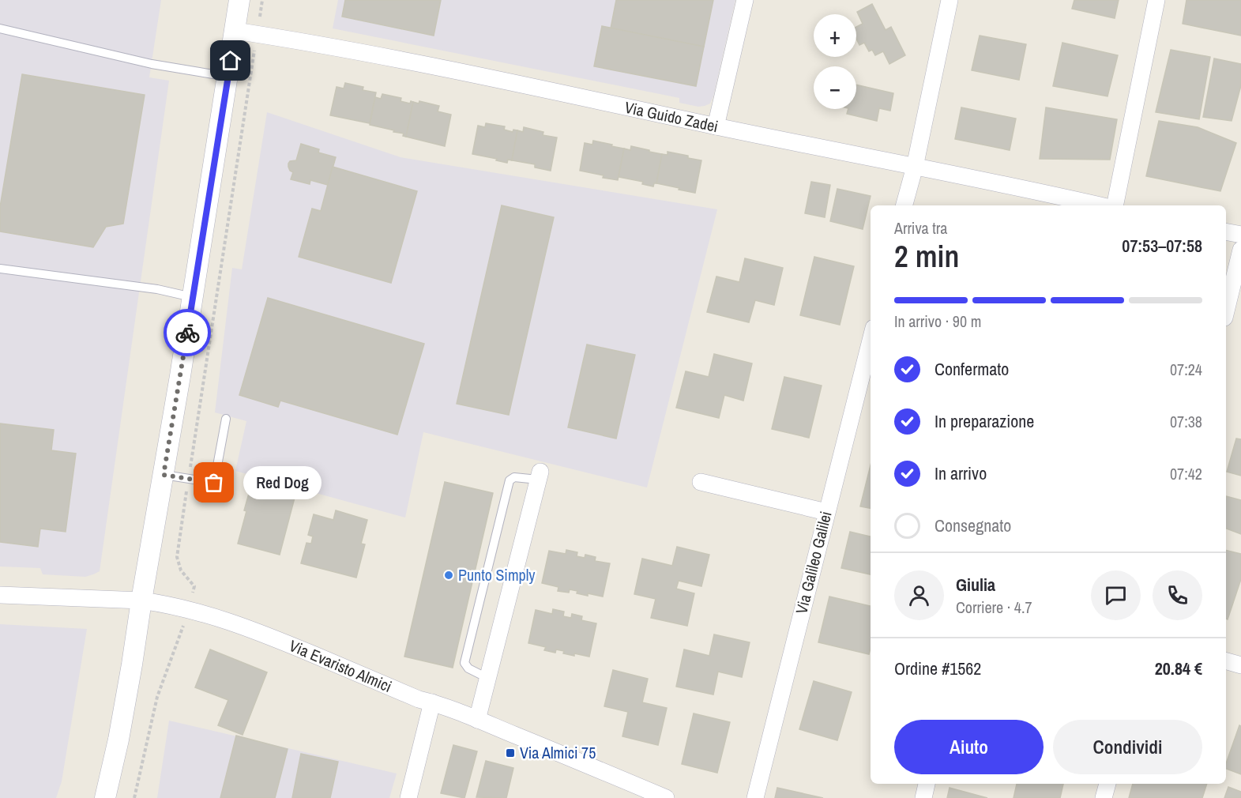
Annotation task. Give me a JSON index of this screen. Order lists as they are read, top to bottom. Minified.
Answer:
{"streets":{"street":["Via Guido Zadei","Via Galileo Galilei","Via Evaristo Almici"]},"places":{"other":["Red Dog","Punto Simply"],"transit":["Via Almici 75"]},"page":{"map_buttons":["+","−"],"heading":["2 min","Arriva tra","07:53–07:58"],"panel":["Giulia","Corriere · 4.7","Ordine #1562","20.84 €"],"bar":"In arrivo · 90 m","list":[["Confermato","07:24"],["In preparazione","07:38"],["In arrivo","07:42"],"Consegnato"],"bubble":"Red Dog","buttons":["Aiuto","Condividi"]}}
